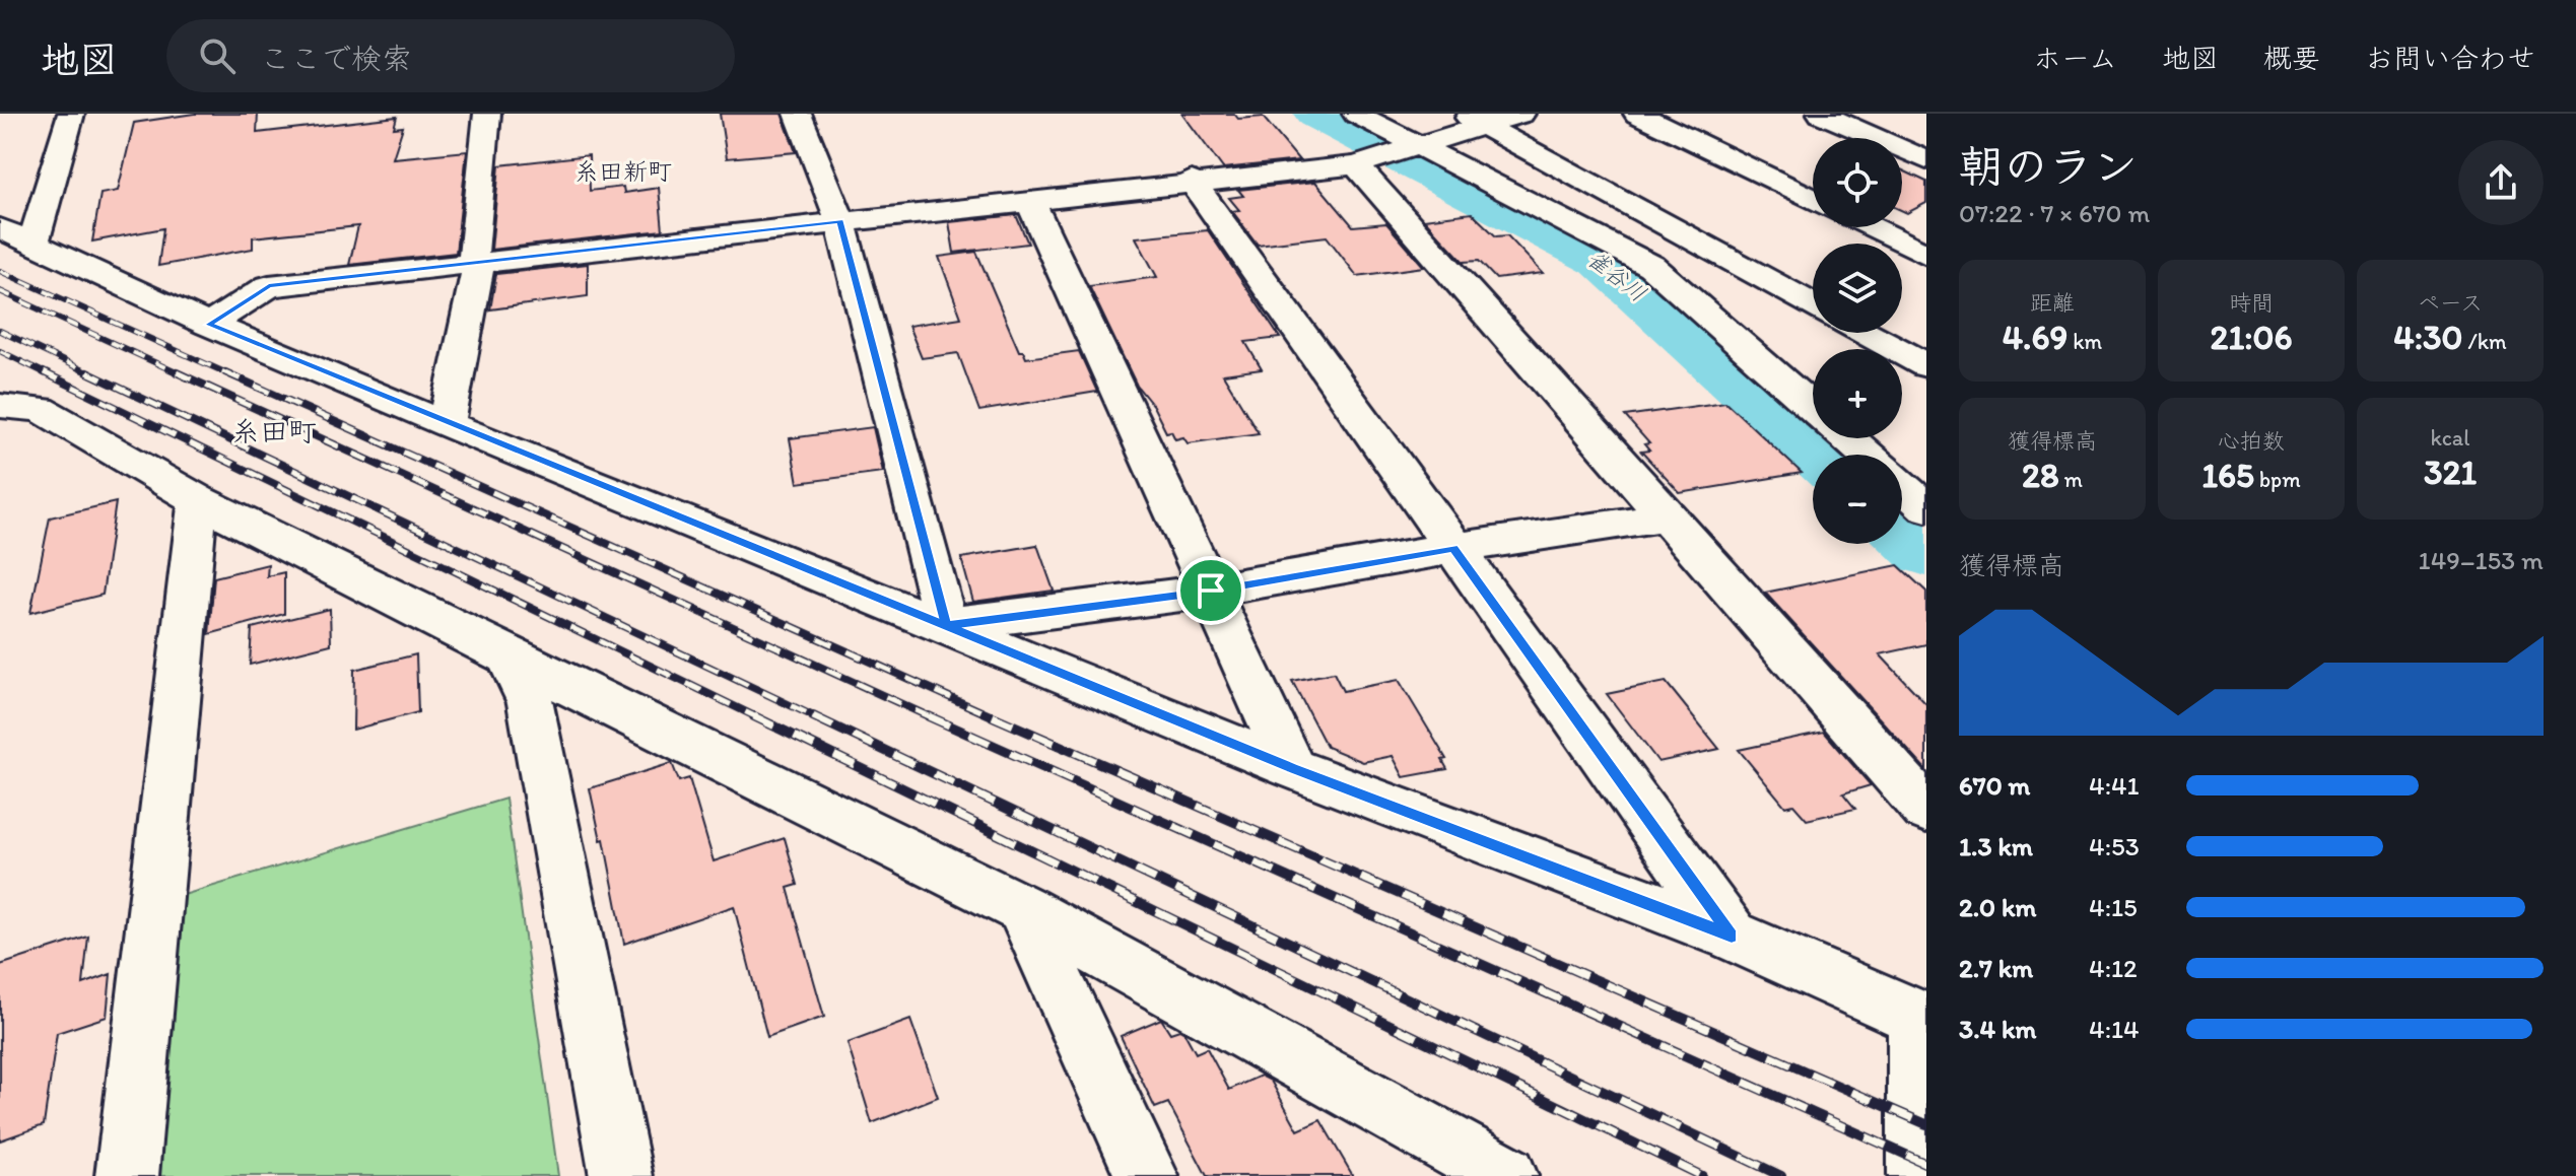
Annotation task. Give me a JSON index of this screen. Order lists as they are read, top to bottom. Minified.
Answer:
{"districts":["糸田新町","糸田町"],"water":["雀谷川"],"page":{"header":"地図","search":"ここで検索","nav":["ホーム","地図","概要","お問い合わせ"],"heading":["朝のラン","07:22 · 7 × 670 m"],"map_buttons":["+","−"],"stats":[["距離","4.69 km"],["時間","21:06"],["ペース","4:30 /km"],["獲得標高","28 m"],["心拍数","165 bpm"],["kcal","321"]],"chart":["獲得標高","149–153 m"],"list":[{"name":"670 m","note":"4:41"},{"name":"1.3 km","note":"4:53"},{"name":"2.0 km","note":"4:15"},{"name":"2.7 km","note":"4:12"},{"name":"3.4 km","note":"4:14"}]}}
